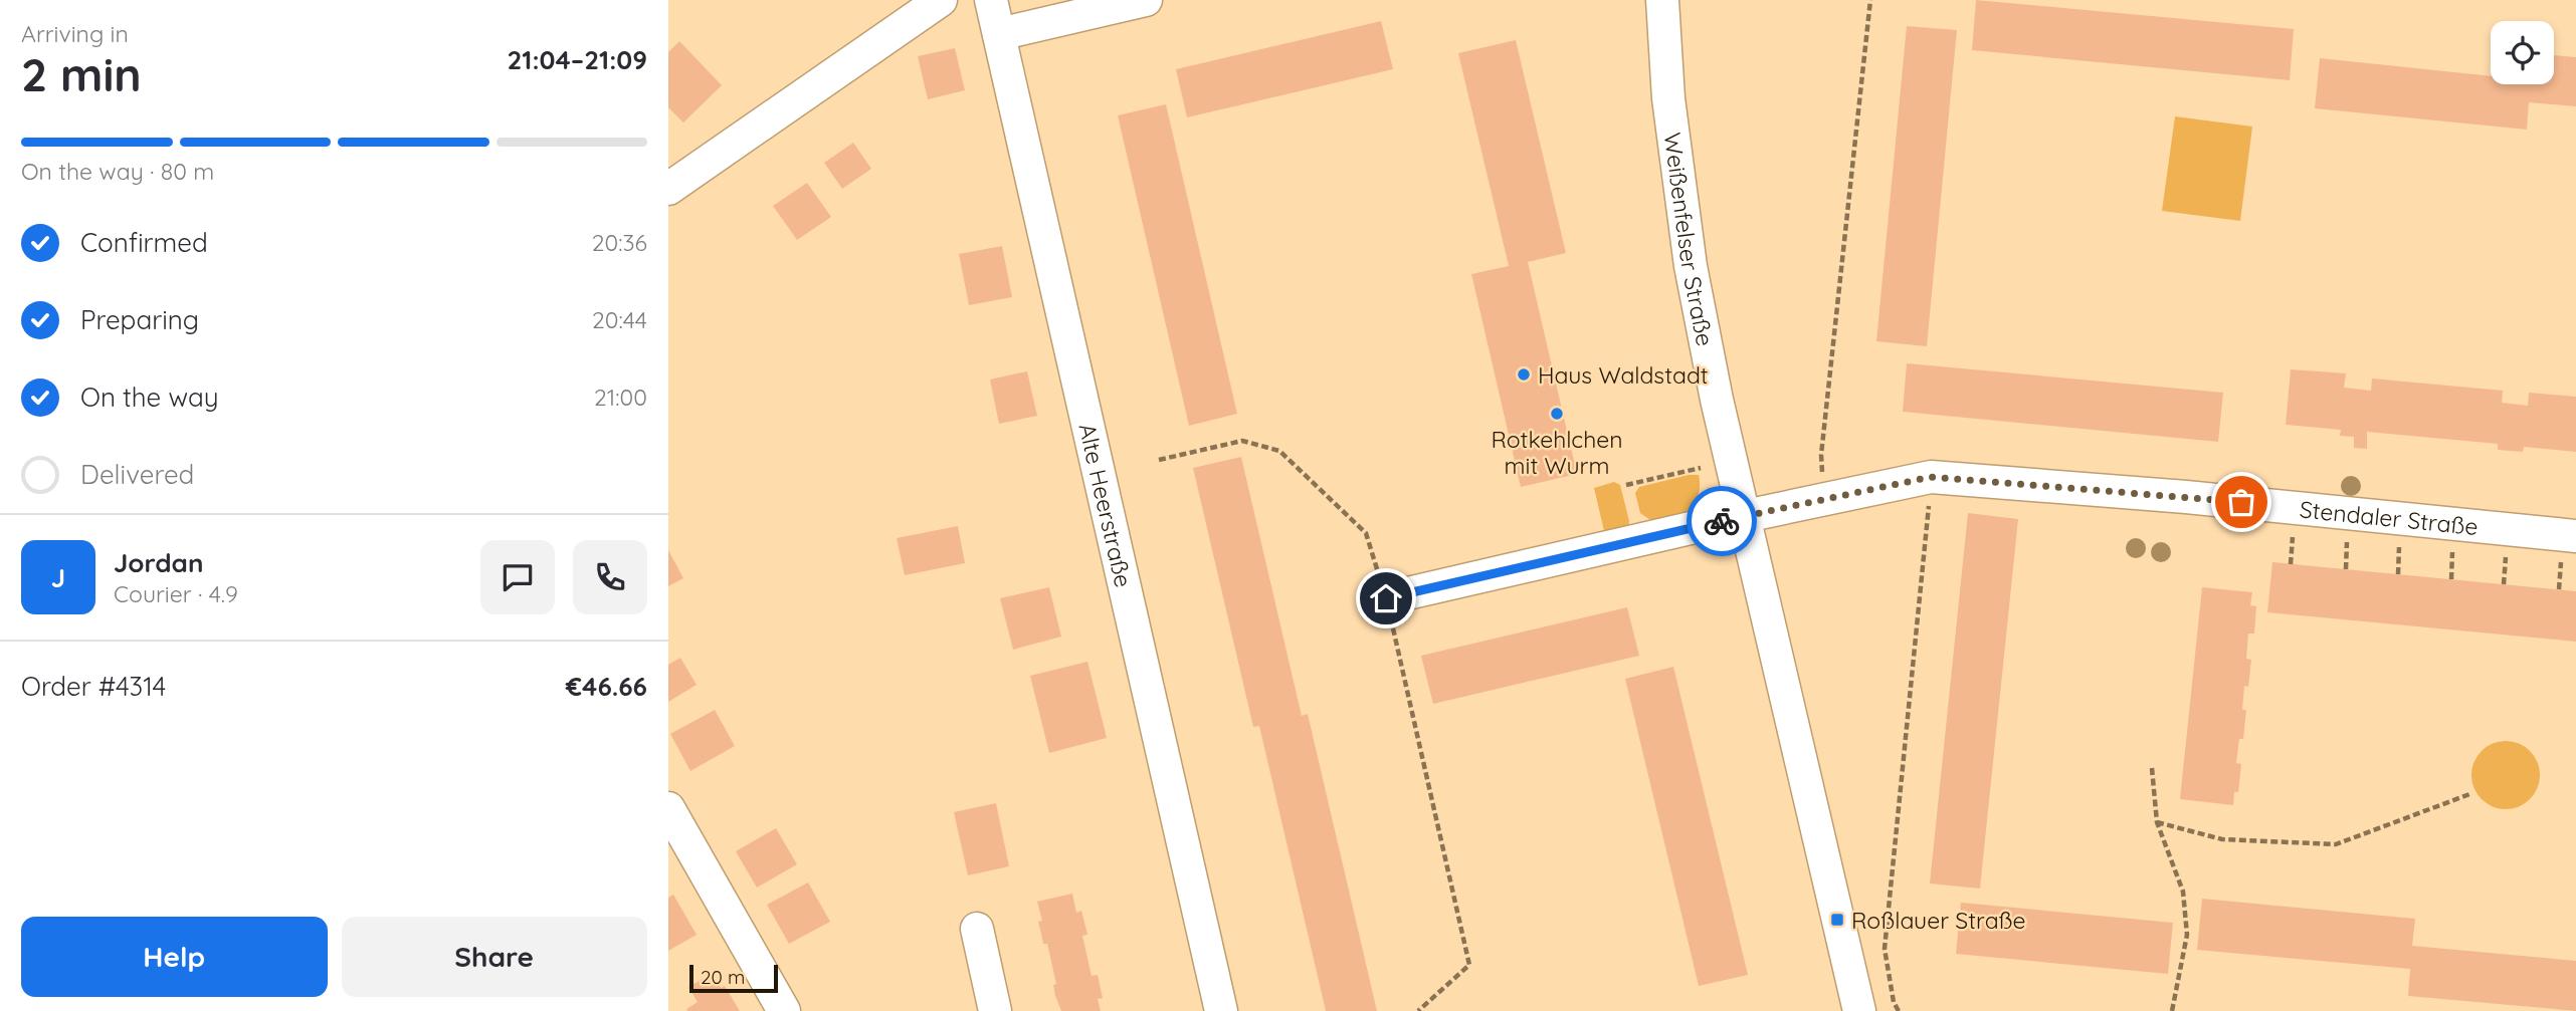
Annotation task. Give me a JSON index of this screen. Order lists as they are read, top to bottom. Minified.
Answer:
{"streets":{"street":["Weißenfelser Straße","Alte Heerstraße","Stendaler Straße"]},"crossings":[["Weißenfelser Straße","Stendaler Straße"]],"places":{"other":["Haus Waldstadt","Rotkehlchen mit Wurm"],"transit":["Roßlauer Straße"]},"scale_bar":"20 m","page":{"heading":["2 min","Arriving in","21:04–21:09"],"panel":["Jordan","Courier · 4.9","Order #4314","€46.66"],"bar":"On the way · 80 m","list":[["Confirmed","20:36"],["Preparing","20:44"],["On the way","21:00"],"Delivered"],"round":"J","buttons":["Help","Share"],"scale":"20 m"}}
